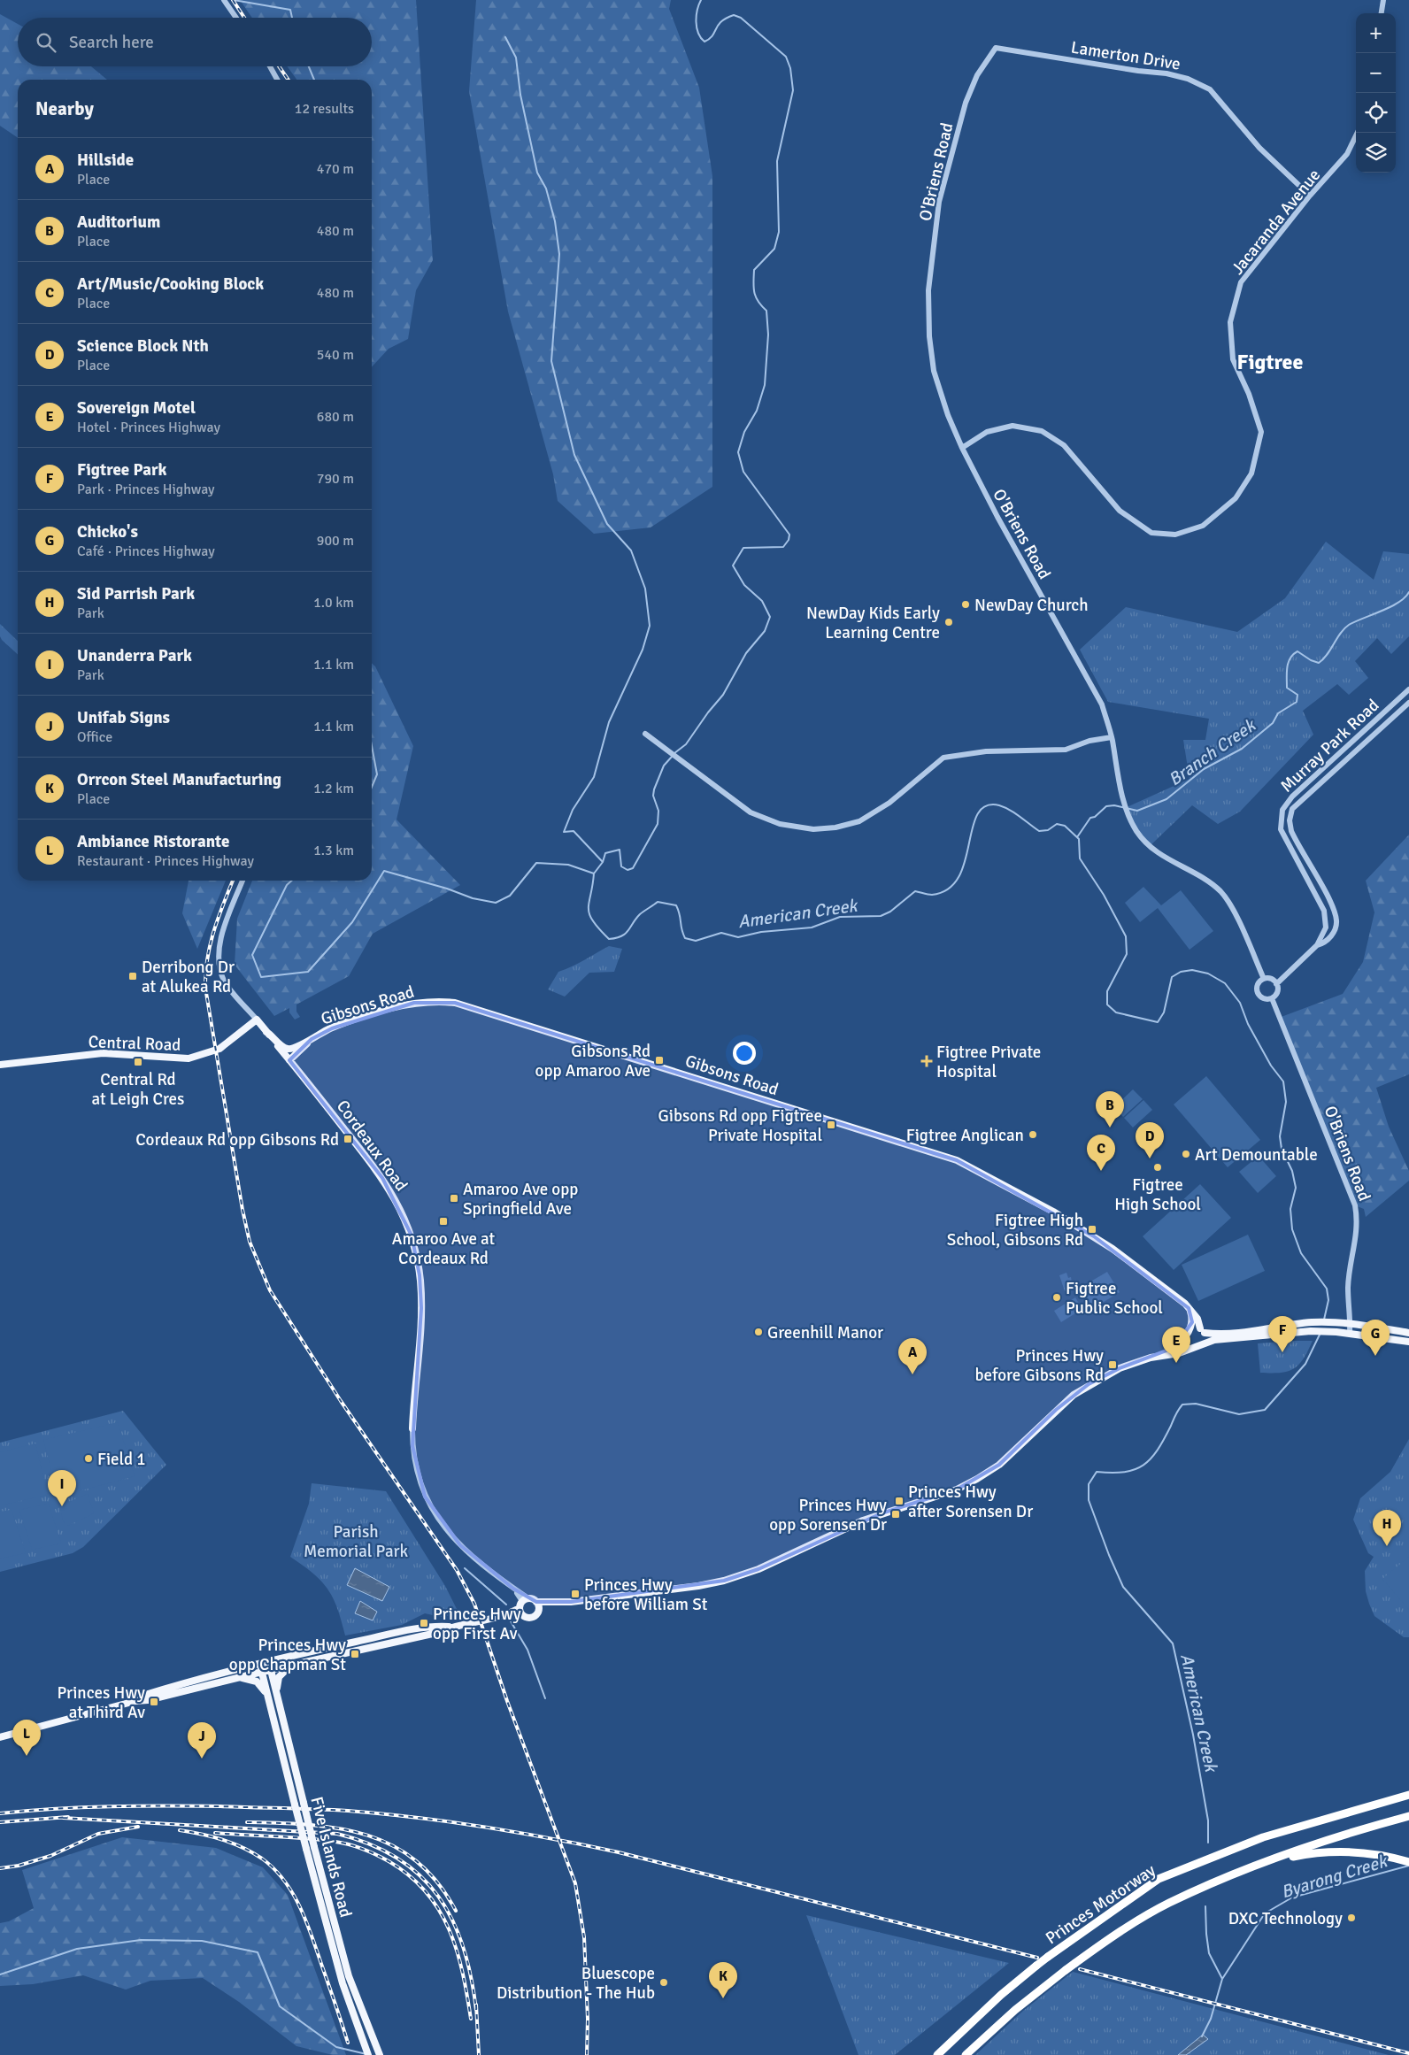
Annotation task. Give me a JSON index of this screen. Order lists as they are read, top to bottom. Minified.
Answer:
{"streets":{"highway":["Princes Motorway"],"main road":["Gibsons Road","Central Road","Cordeaux Road","Five Islands Road"],"street":["Lamerton Drive","O'Briens Road","Jacaranda Avenue","Murray Park Road"]},"crossings":[["Lamerton Drive","O'Briens Road"],["Lamerton Drive","Jacaranda Avenue"],["O'Briens Road","Jacaranda Avenue"],["O'Briens Road","Murray Park Road"],["Gibsons Road","Cordeaux Road"],["Central Road","Cordeaux Road"]],"districts":["Figtree"],"water":["Branch Creek","American Creek","Byarong Creek"],"parks":["Parish Memorial Park"],"places":{"other":["NewDay Church","NewDay Kids Early Learning Centre","Figtree Anglican","Art Demountable","Figtree High School","Figtree Public School","Greenhill Manor","Field 1","DXC Technology","Bluescope Distribution - The Hub"],"transit":["Derribong Dr at Alukea Rd","Gibsons Rd opp Amaroo Ave","Central Rd at Leigh Cres","Gibsons Rd opp Figtree Private Hospital","Cordeaux Rd opp Gibsons Rd","Amaroo Ave opp Springfield Ave","Amaroo Ave at Cordeaux Rd","Figtree High School, Gibsons Rd","Princes Hwy before Gibsons Rd","Princes Hwy after Sorensen Dr","Princes Hwy opp Sorensen Dr","Princes Hwy before William St","Princes Hwy opp First Av","Princes Hwy opp Chapman St","Princes Hwy at Third Av"],"health":["Figtree Private Hospital"]},"page":{"map_buttons":["+","−"],"search":"Search here","heading":["Nearby","12 results"],"list":[{"mark":"A","name":"Hillside","note":"Place","value":"470 m"},{"mark":"B","name":"Auditorium","note":"Place","value":"480 m"},{"mark":"C","name":"Art/Music/Cooking Block","note":"Place","value":"480 m"},{"mark":"D","name":"Science Block Nth","note":"Place","value":"540 m"},{"mark":"E","name":"Sovereign Motel","note":"Hotel · Princes Highway","value":"680 m"},{"mark":"F","name":"Figtree Park","note":"Park · Princes Highway","value":"790 m"},{"mark":"G","name":"Chicko's","note":"Café · Princes Highway","value":"900 m"},{"mark":"H","name":"Sid Parrish Park","note":"Park","value":"1.0 km"},{"mark":"I","name":"Unanderra Park","note":"Park","value":"1.1 km"},{"mark":"J","name":"Unifab Signs","note":"Office","value":"1.1 km"},{"mark":"K","name":"Orrcon Steel Manufacturing","note":"Place","value":"1.2 km"},{"mark":"L","name":"Ambiance Ristorante","note":"Restaurant · Princes Highway","value":"1.3 km"}],"pins":["B","D","C","F","G","E","A","I","H","L","J","K"]}}
